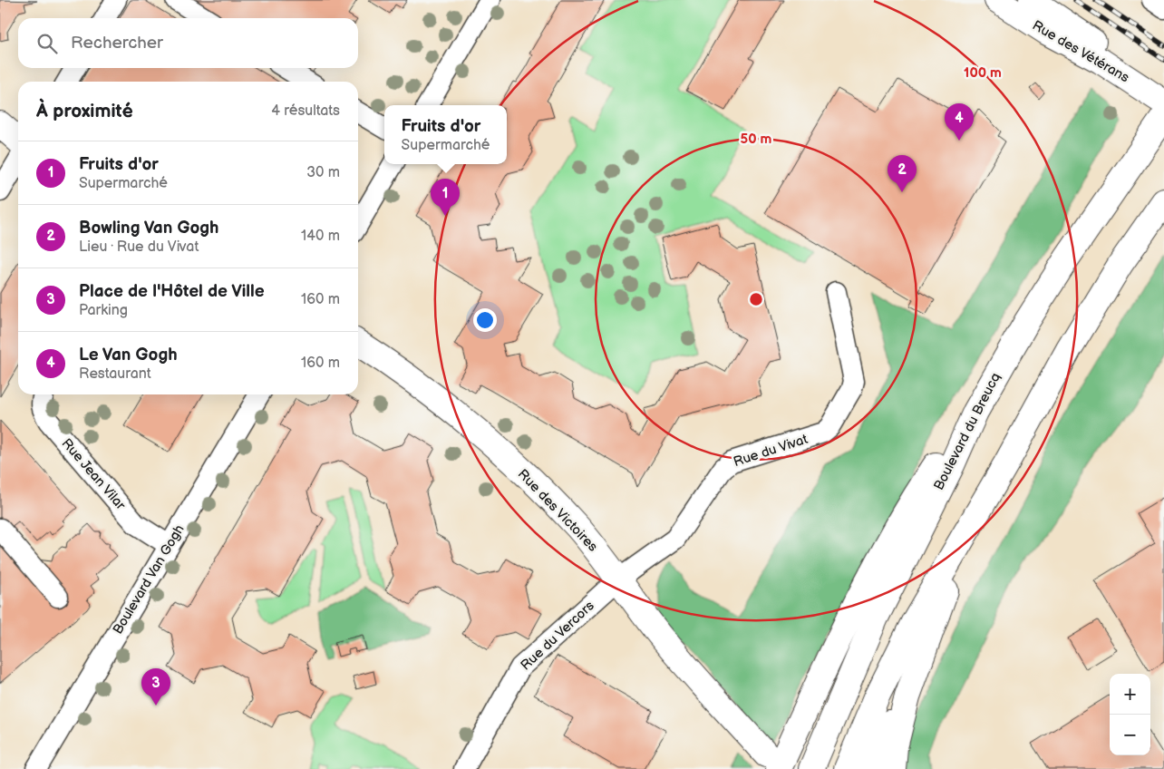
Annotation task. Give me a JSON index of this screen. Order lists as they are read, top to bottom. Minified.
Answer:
{"streets":{"main road":["Rue des Vétérans","Boulevard du Breucq","Rue des Victoires"],"street":["Rue du Vivat","Rue Jean Vilar","Boulevard Van Gogh","Rue du Vercors"]},"crossings":[["Rue du Vivat","Rue des Victoires"],["Rue du Vivat","Rue du Vercors"],["Rue Jean Vilar","Boulevard Van Gogh"],["Rue des Victoires","Rue du Vercors"]],"page":{"search":"Rechercher","heading":["À proximité","4 résultats"],"pins":["4","2","1","3"],"popup":["Fruits d'or","Supermarché"],"list":[{"mark":"1","name":"Fruits d'or","note":"Supermarché","value":"30 m"},{"mark":"2","name":"Bowling Van Gogh","note":"Lieu · Rue du Vivat","value":"140 m"},{"mark":"3","name":"Place de l'Hôtel de Ville","note":"Parking","value":"160 m"},{"mark":"4","name":"Le Van Gogh","note":"Restaurant","value":"160 m"}],"map_buttons":["+","−"]},"rings":["100 m","50 m"]}
